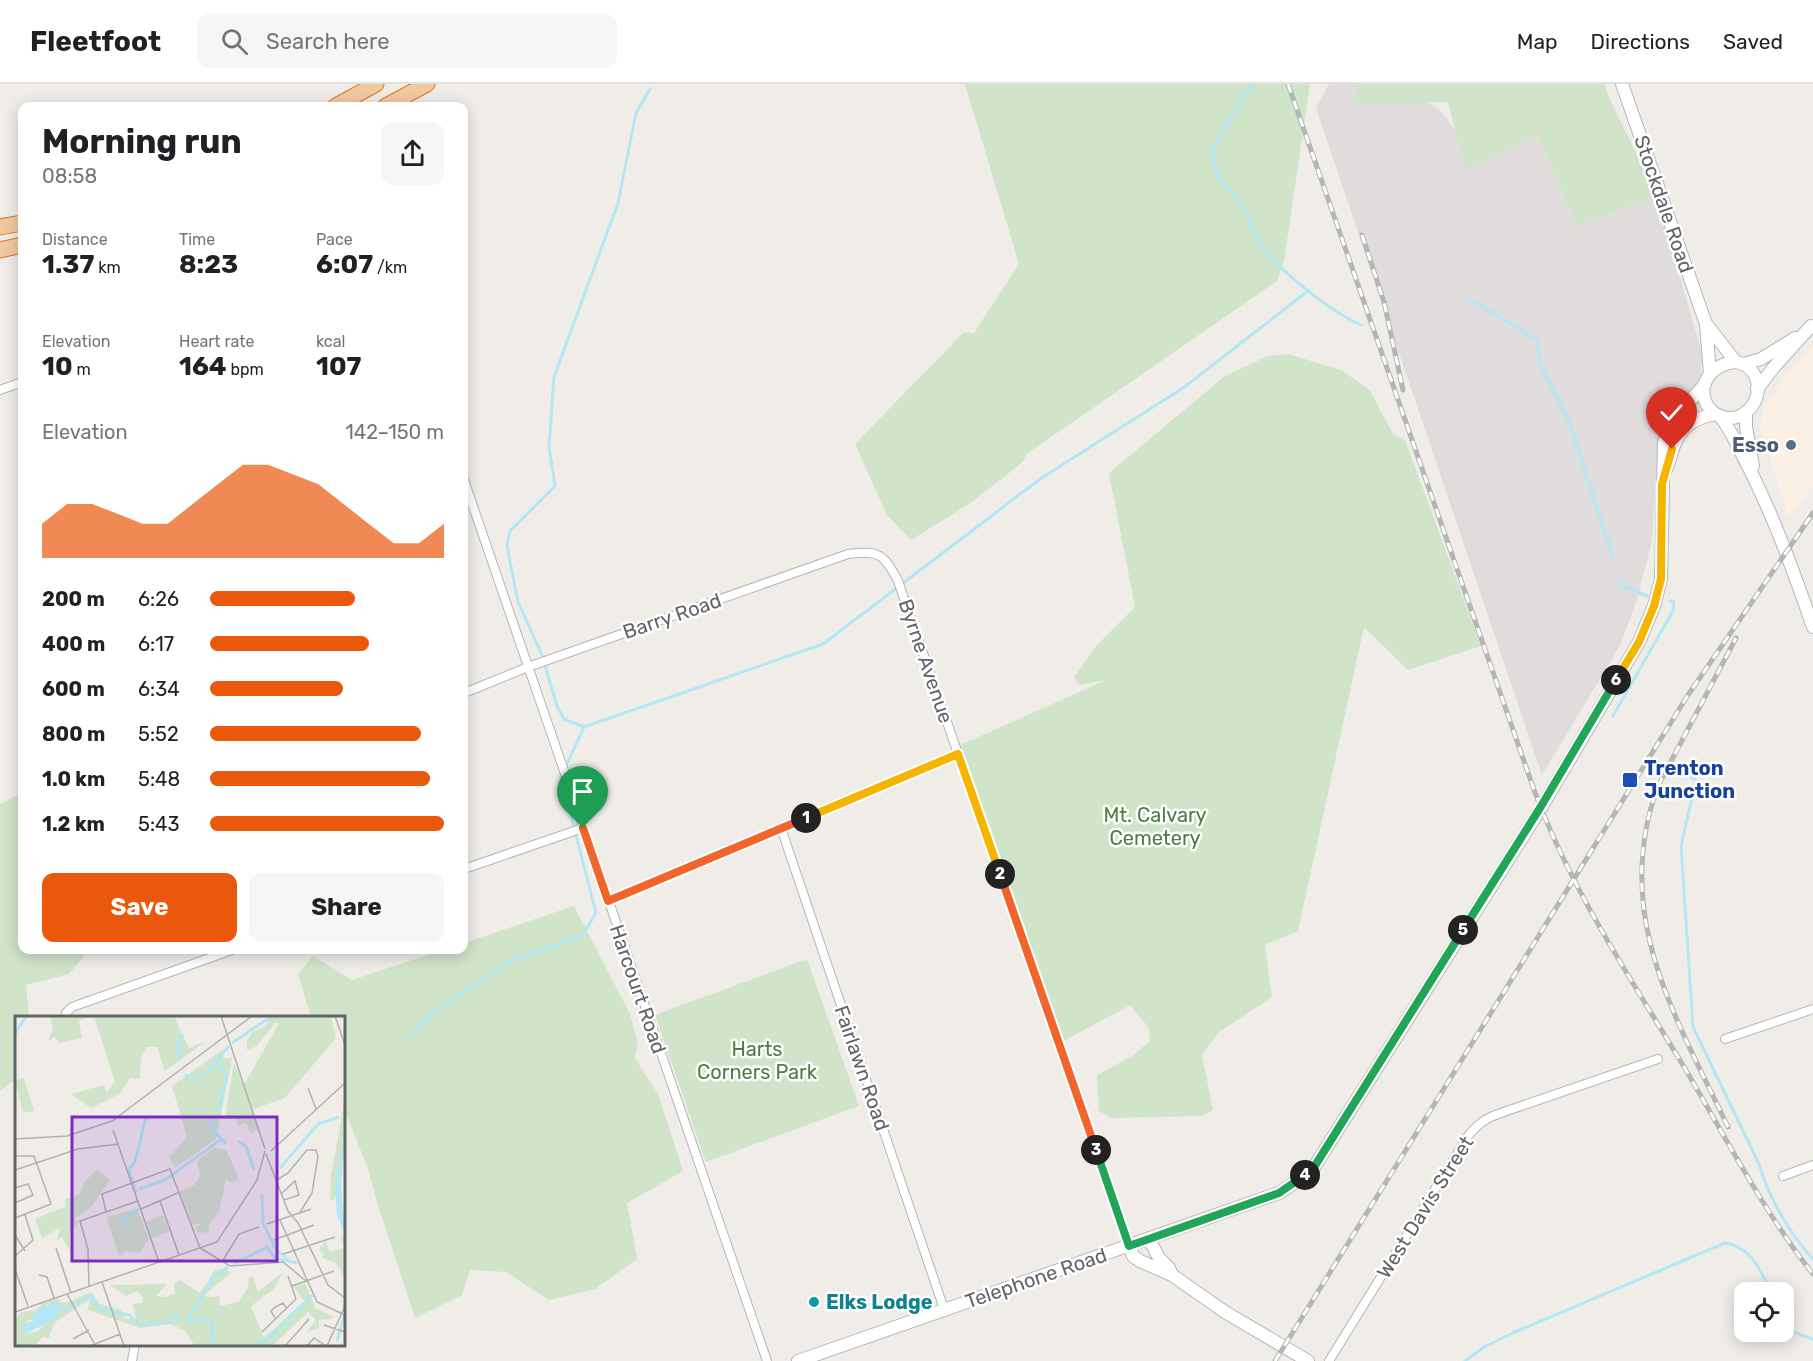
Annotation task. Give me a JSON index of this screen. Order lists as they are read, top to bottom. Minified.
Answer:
{"streets":{"street":["Stockdale Road","Barry Road","Byrne Avenue","Harcourt Road","Fairlawn Road","West Davis Street","Telephone Road"]},"crossings":[["Stockdale Road","Telephone Road"],["Barry Road","Byrne Avenue"],["Barry Road","Harcourt Road"],["Byrne Avenue","Telephone Road"],["Fairlawn Road","Telephone Road"]],"parks":["Mt. Calvary Cemetery","Harts Corners Park"],"places":{"other":["Esso","Elks Lodge"],"transit":["Trenton Junction"]},"page":{"header":"Fleetfoot","search":"Search here","nav":["Map","Directions","Saved"],"heading":["Morning run","08:58"],"stats":[["Distance","1.37 km"],["Time","8:23"],["Pace","6:07 /km"],["Elevation","10 m"],["Heart rate","164 bpm"],["kcal","107"]],"chart":["Elevation","142–150 m"],"list":[{"name":"200 m","note":"6:26"},{"name":"400 m","note":"6:17"},{"name":"600 m","note":"6:34"},{"name":"800 m","note":"5:52"},{"name":"1.0 km","note":"5:48"},{"name":"1.2 km","note":"5:43"}],"pins":["6","1","2","5","3","4"],"buttons":["Save","Share"]}}
